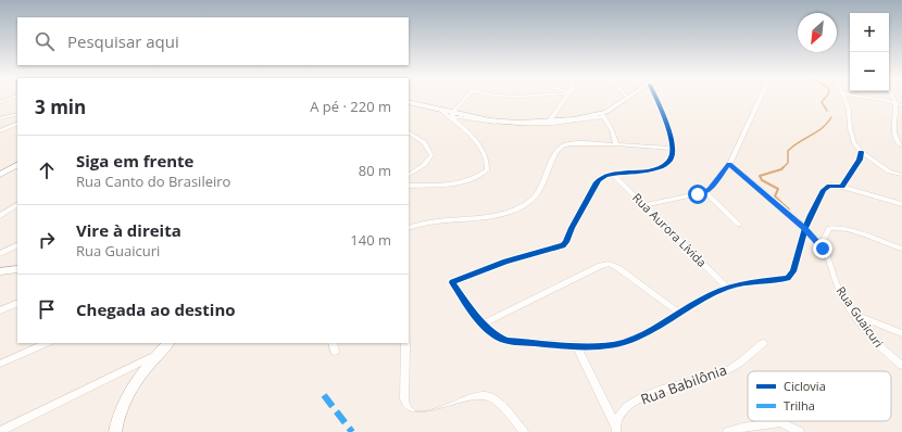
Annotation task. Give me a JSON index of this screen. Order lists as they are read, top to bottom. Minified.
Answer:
{"streets":{"street":["Rua Aurora Lívida","Rua Guaicuri","Rua Babilônia"]},"legend":["Ciclovia","Trilha"],"north":"bottom left","page":{"map_buttons":["+","−"],"search":"Pesquisar aqui","heading":["3 min","A pé · 220 m"],"list":[["Siga em frente","Rua Canto do Brasileiro","80 m"],["Vire à direita","Rua Guaicuri","140 m"],"Chegada ao destino"]}}
